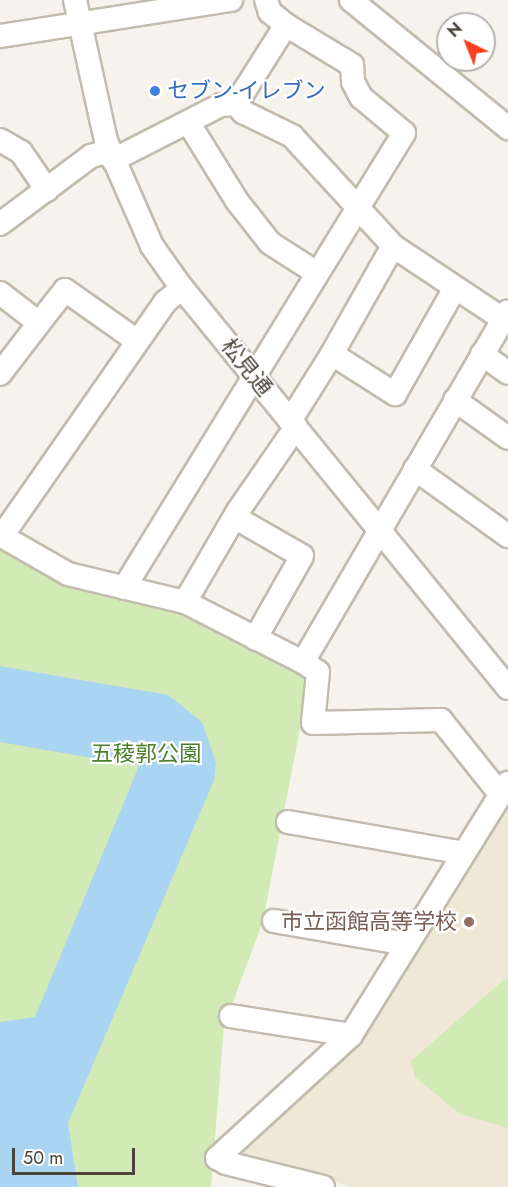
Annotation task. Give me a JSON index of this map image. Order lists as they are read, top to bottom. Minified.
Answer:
{"streets":{"street":["松見通"]},"parks":["五稜郭公園"],"places":["セブン-イレブン","市立函館高等学校"],"scale_bar":"50 m","north":"top left"}
